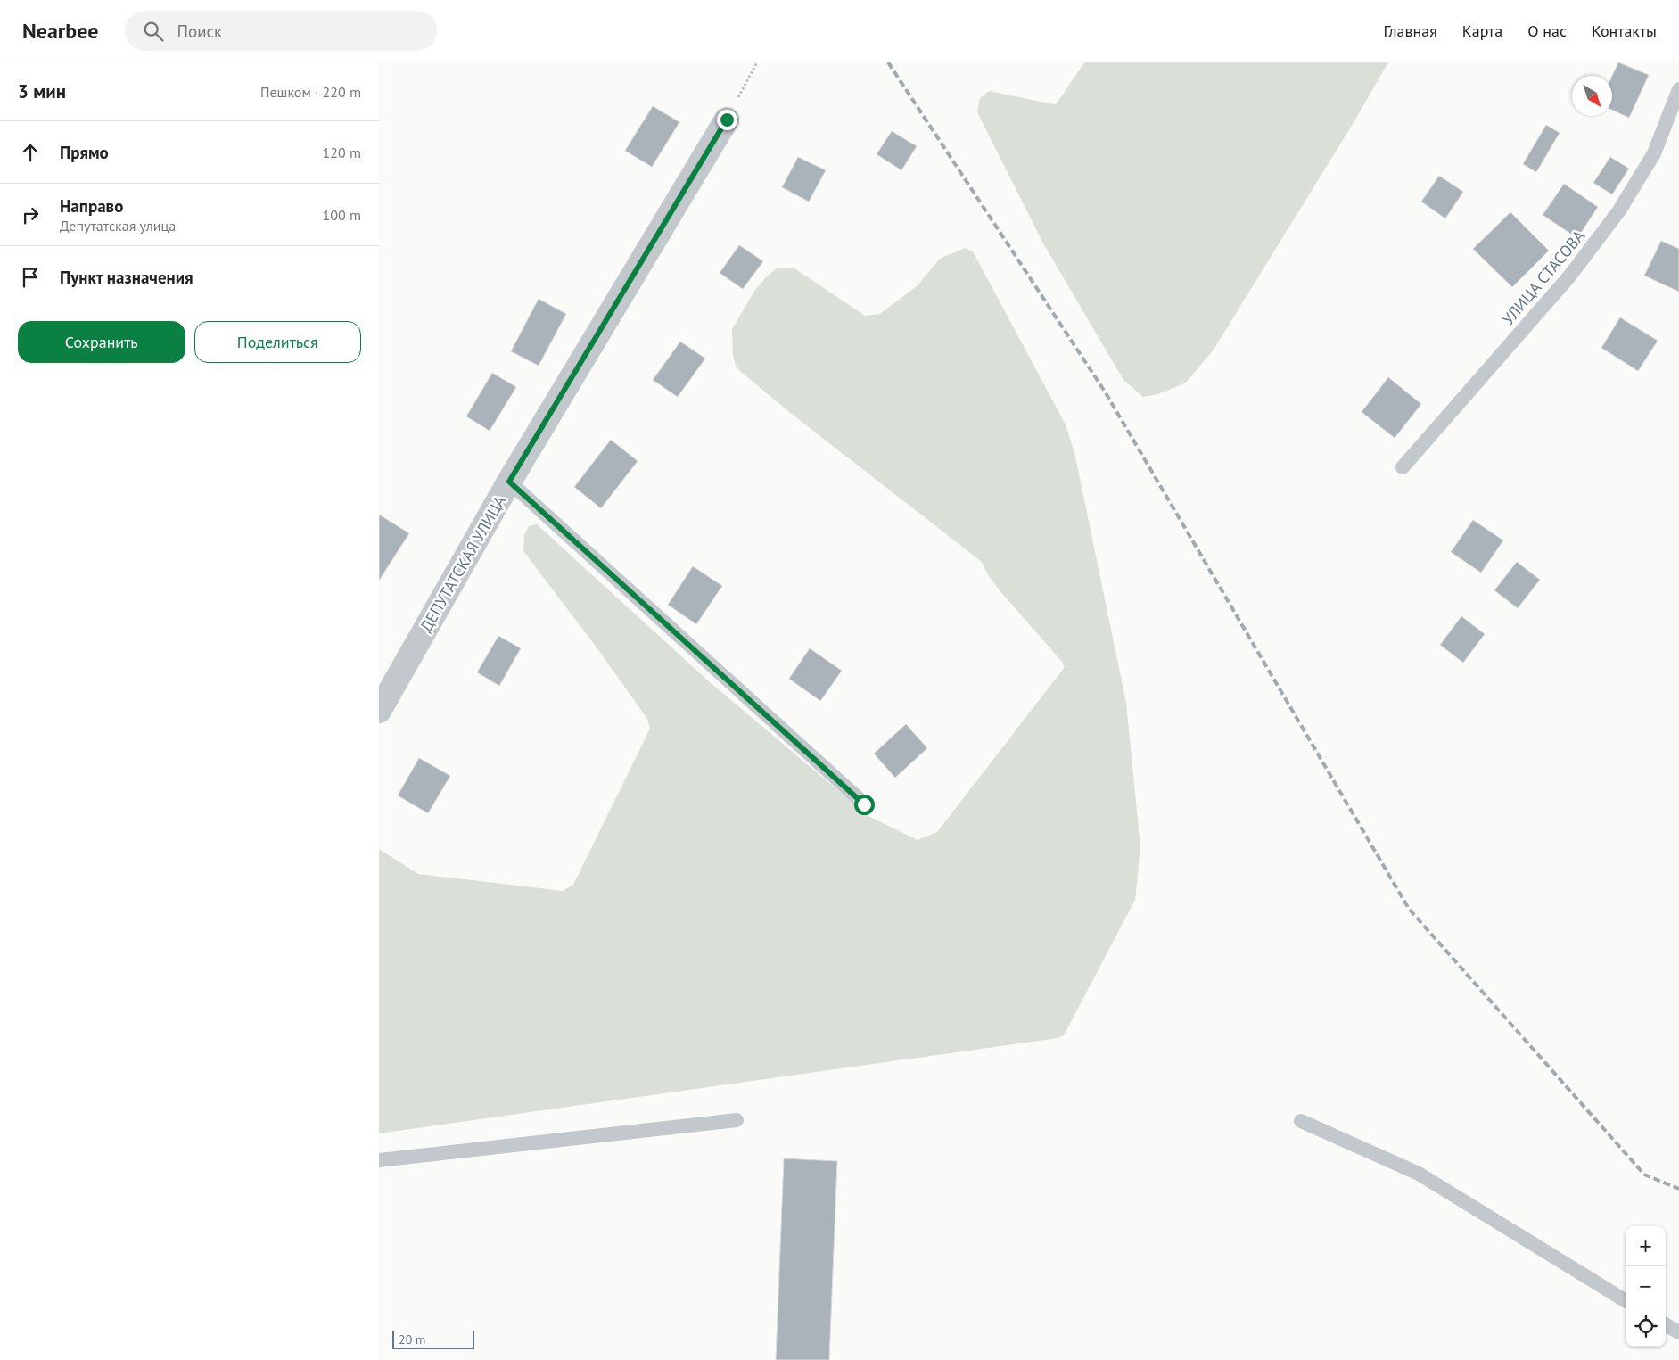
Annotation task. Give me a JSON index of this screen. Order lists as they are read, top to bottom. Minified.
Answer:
{"streets":{"street":["ДЕПУТАТСКАЯ УЛИЦА"],"lane":["УЛИЦА СТАСОВА"]},"scale_bar":"20 m","north":"bottom right","page":{"header":"Nearbee","search":"Поиск","nav":["Главная","Карта","О нас","Контакты"],"heading":["3 мин","Пешком · 220 m"],"list":[["Прямо","120 m"],["Направо","Депутатская улица","100 m"],"Пункт назначения"],"buttons":["Сохранить","Поделиться"],"map_buttons":["+","−"],"scale":"20 m"}}
